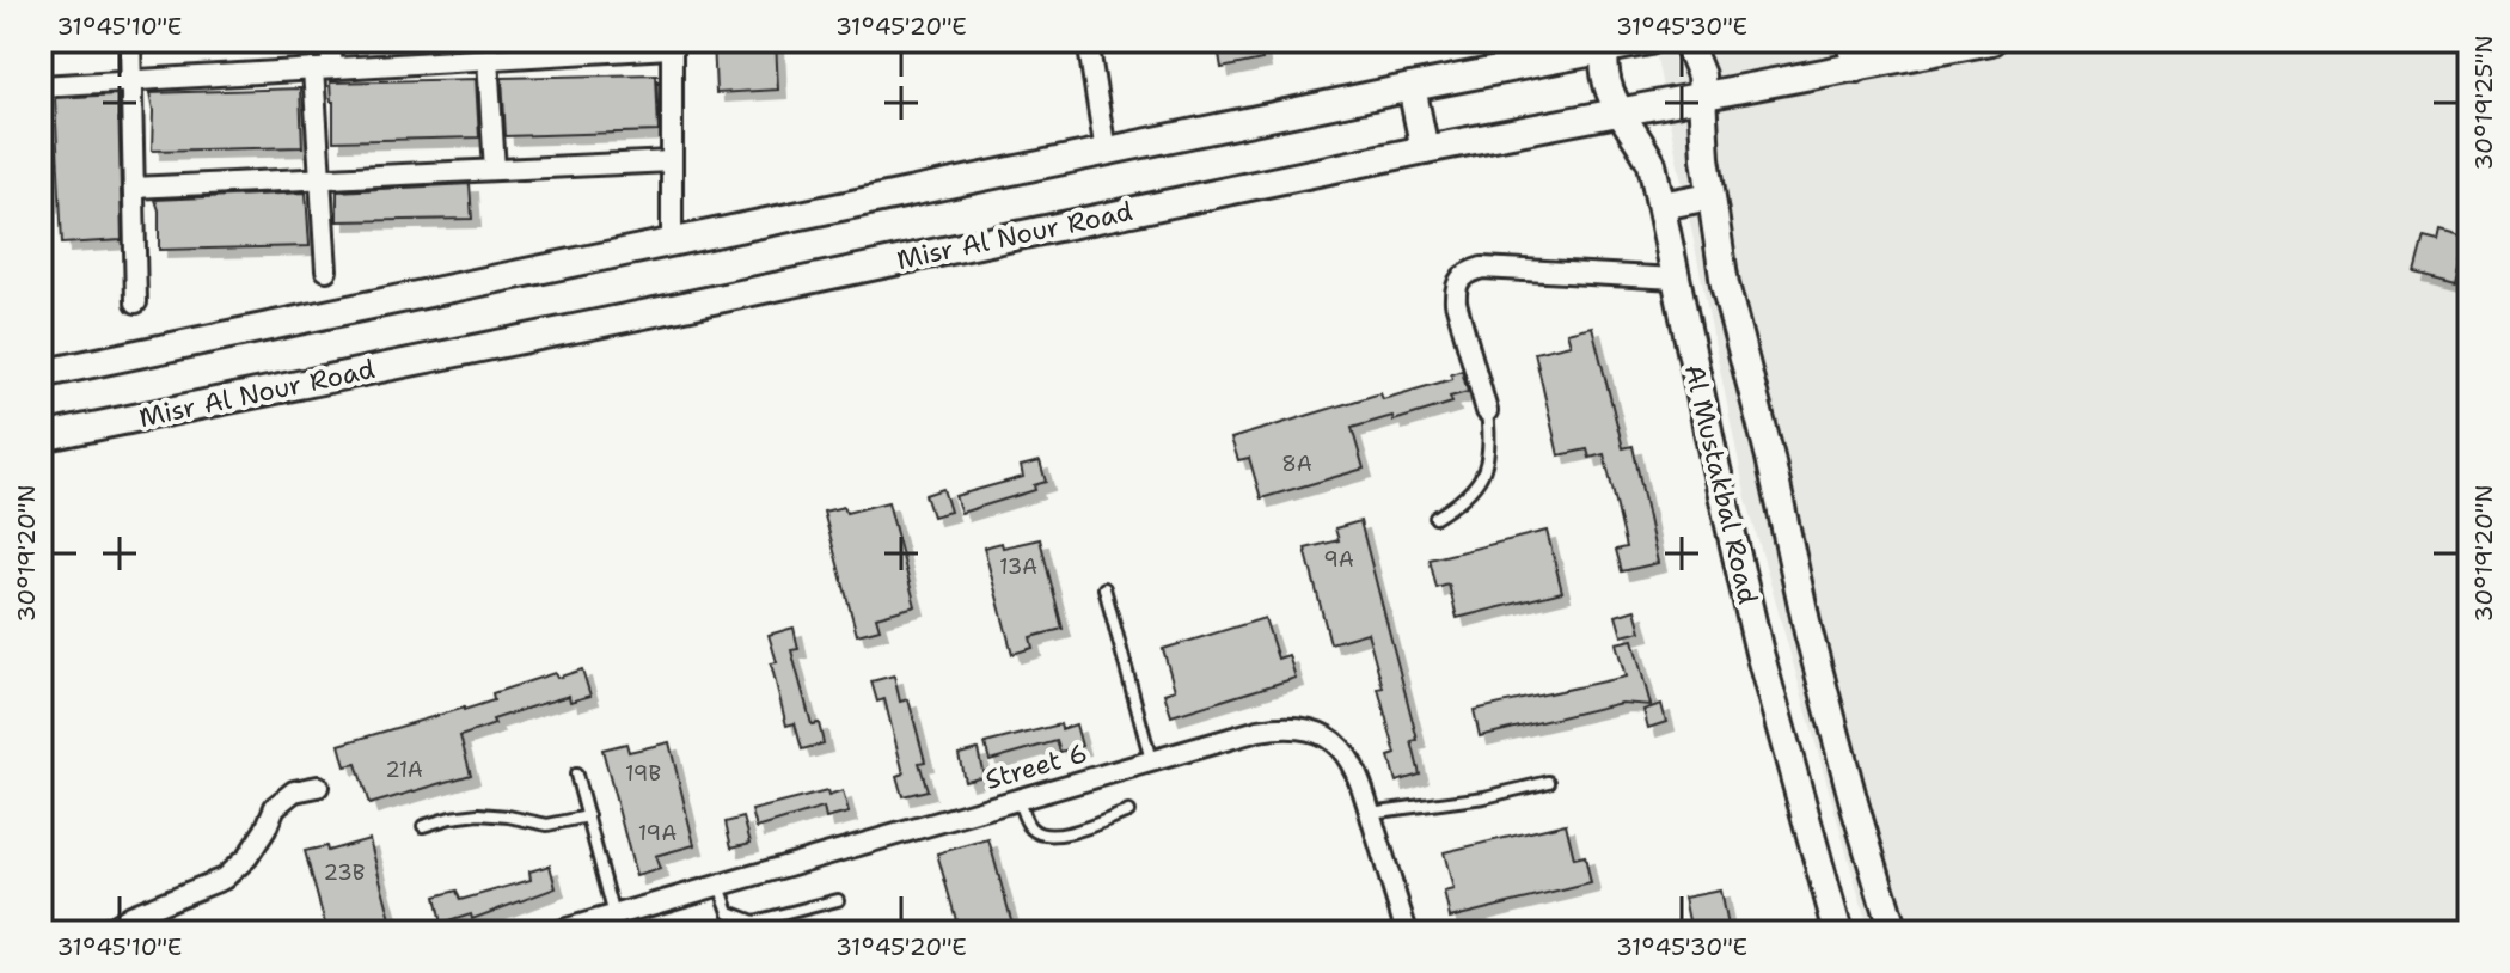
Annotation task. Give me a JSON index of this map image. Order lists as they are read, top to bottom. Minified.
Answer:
{"streets":{"street":["Misr Al Nour Road","Al Mustakbal Road","Street 6"]},"crossings":[["Misr Al Nour Road","Al Mustakbal Road"]],"house_numbers":["8A","9A","13A","21A","19B","19A","23B"],"coordinates":["31°45'10\"E","31°45'20\"E","31°45'30\"E","30°19'25\"N","30°19'20\"N"]}
